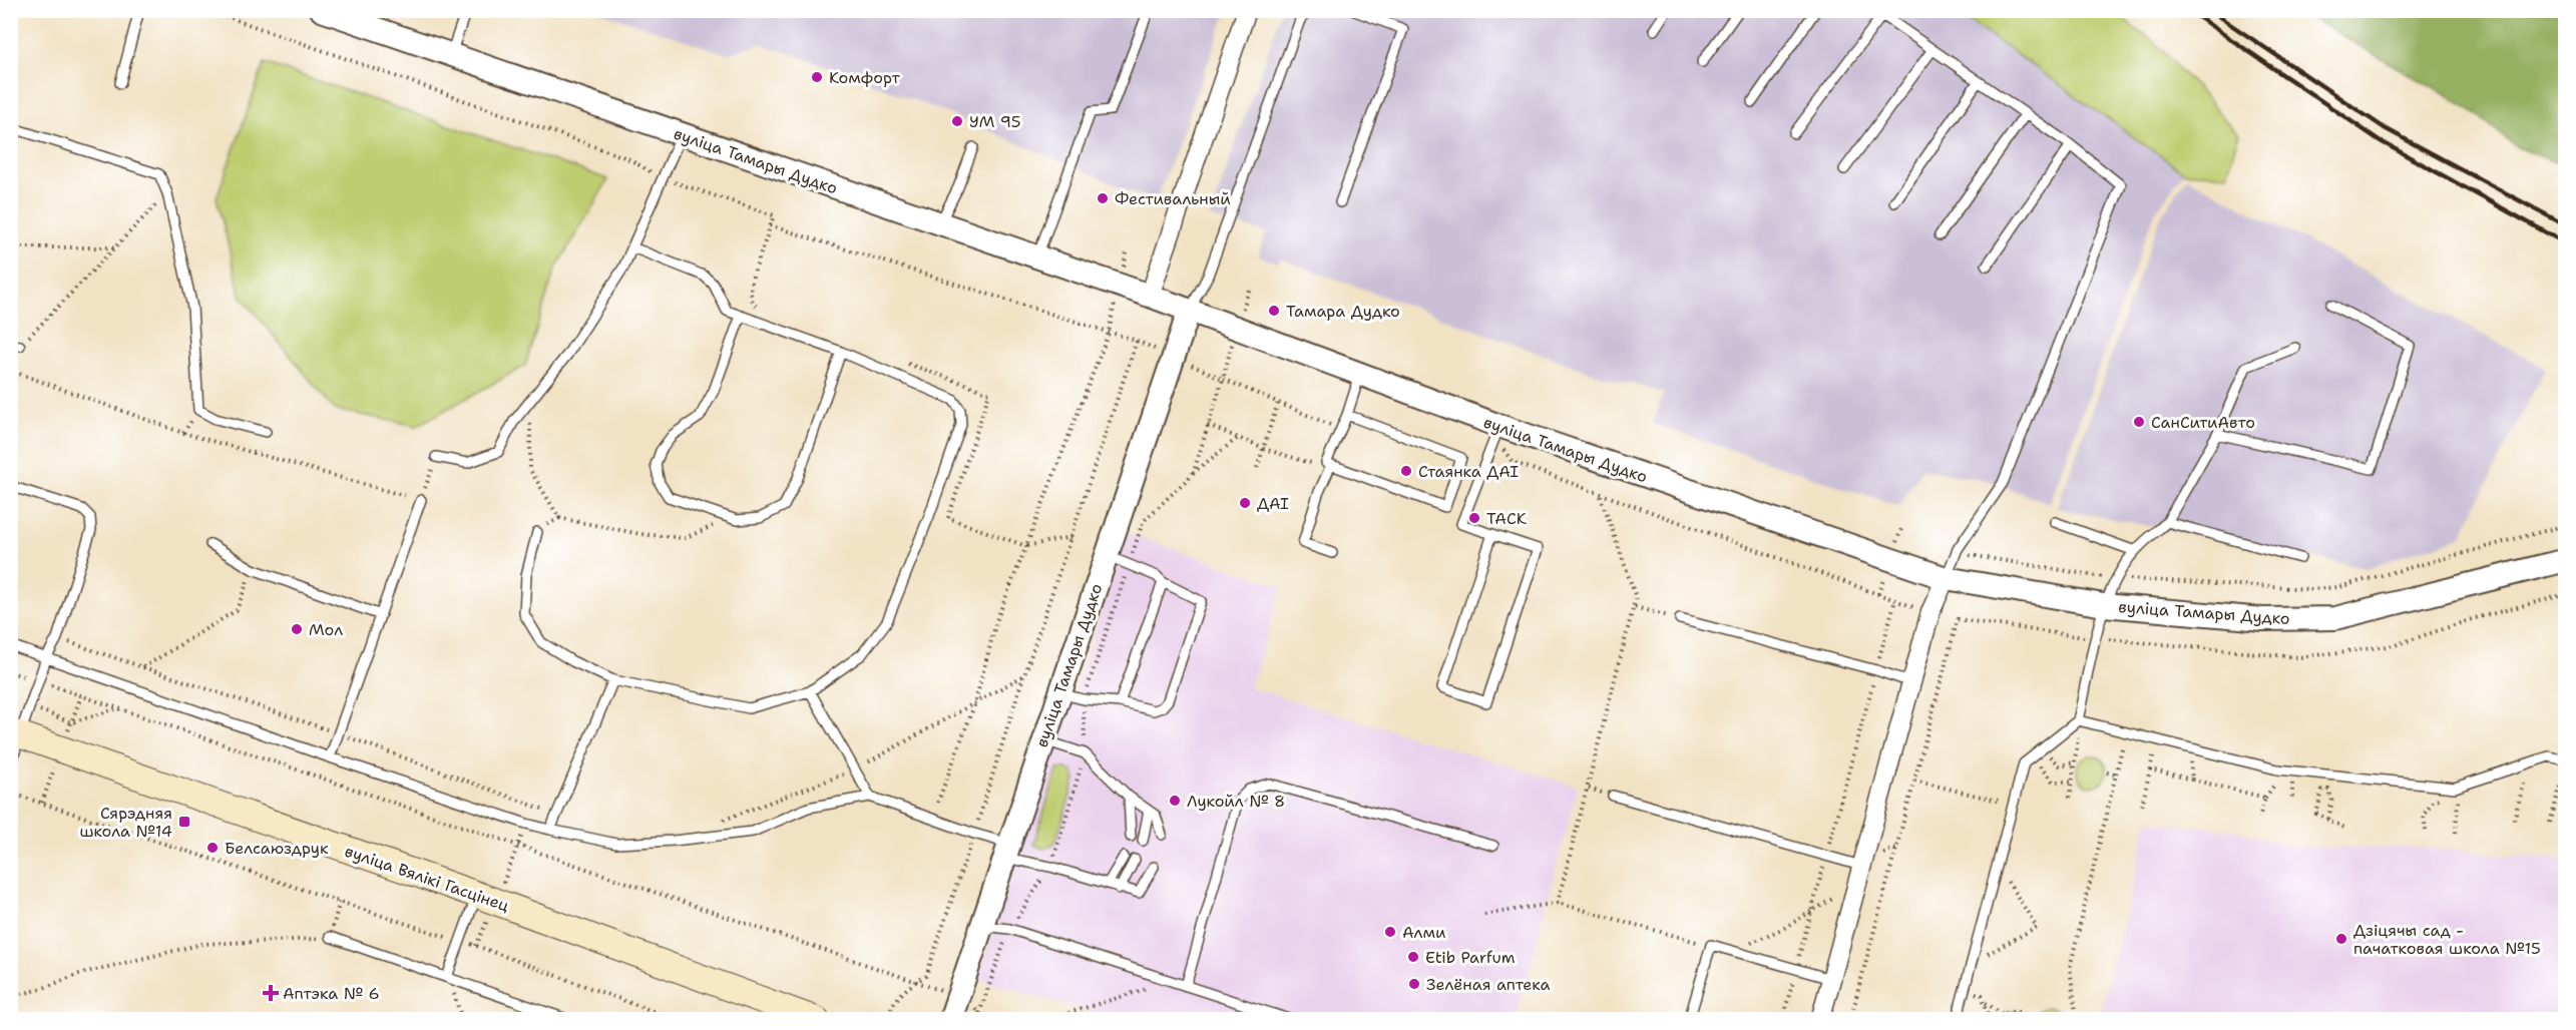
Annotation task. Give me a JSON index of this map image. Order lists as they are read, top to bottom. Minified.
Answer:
{"streets":{"main road":["вуліца Вялікі Гасцінец"],"street":["вуліца Тамары Дудко"]},"places":{"other":["Комфорт","УМ 95","Фестивальный","Тамара Дудко","СанСитиАвто","Стаянка ДАІ","ДАІ","ТАСК","Мол","Лукойл № 8","Белсаюздрук","Алми","Дзіцячы сад - пачатковая школа №15","Etib Parfum","Зелёная аптека"],"transit":["Сярэдняя школа №14"],"health":["Аптэка № 6"]}}
